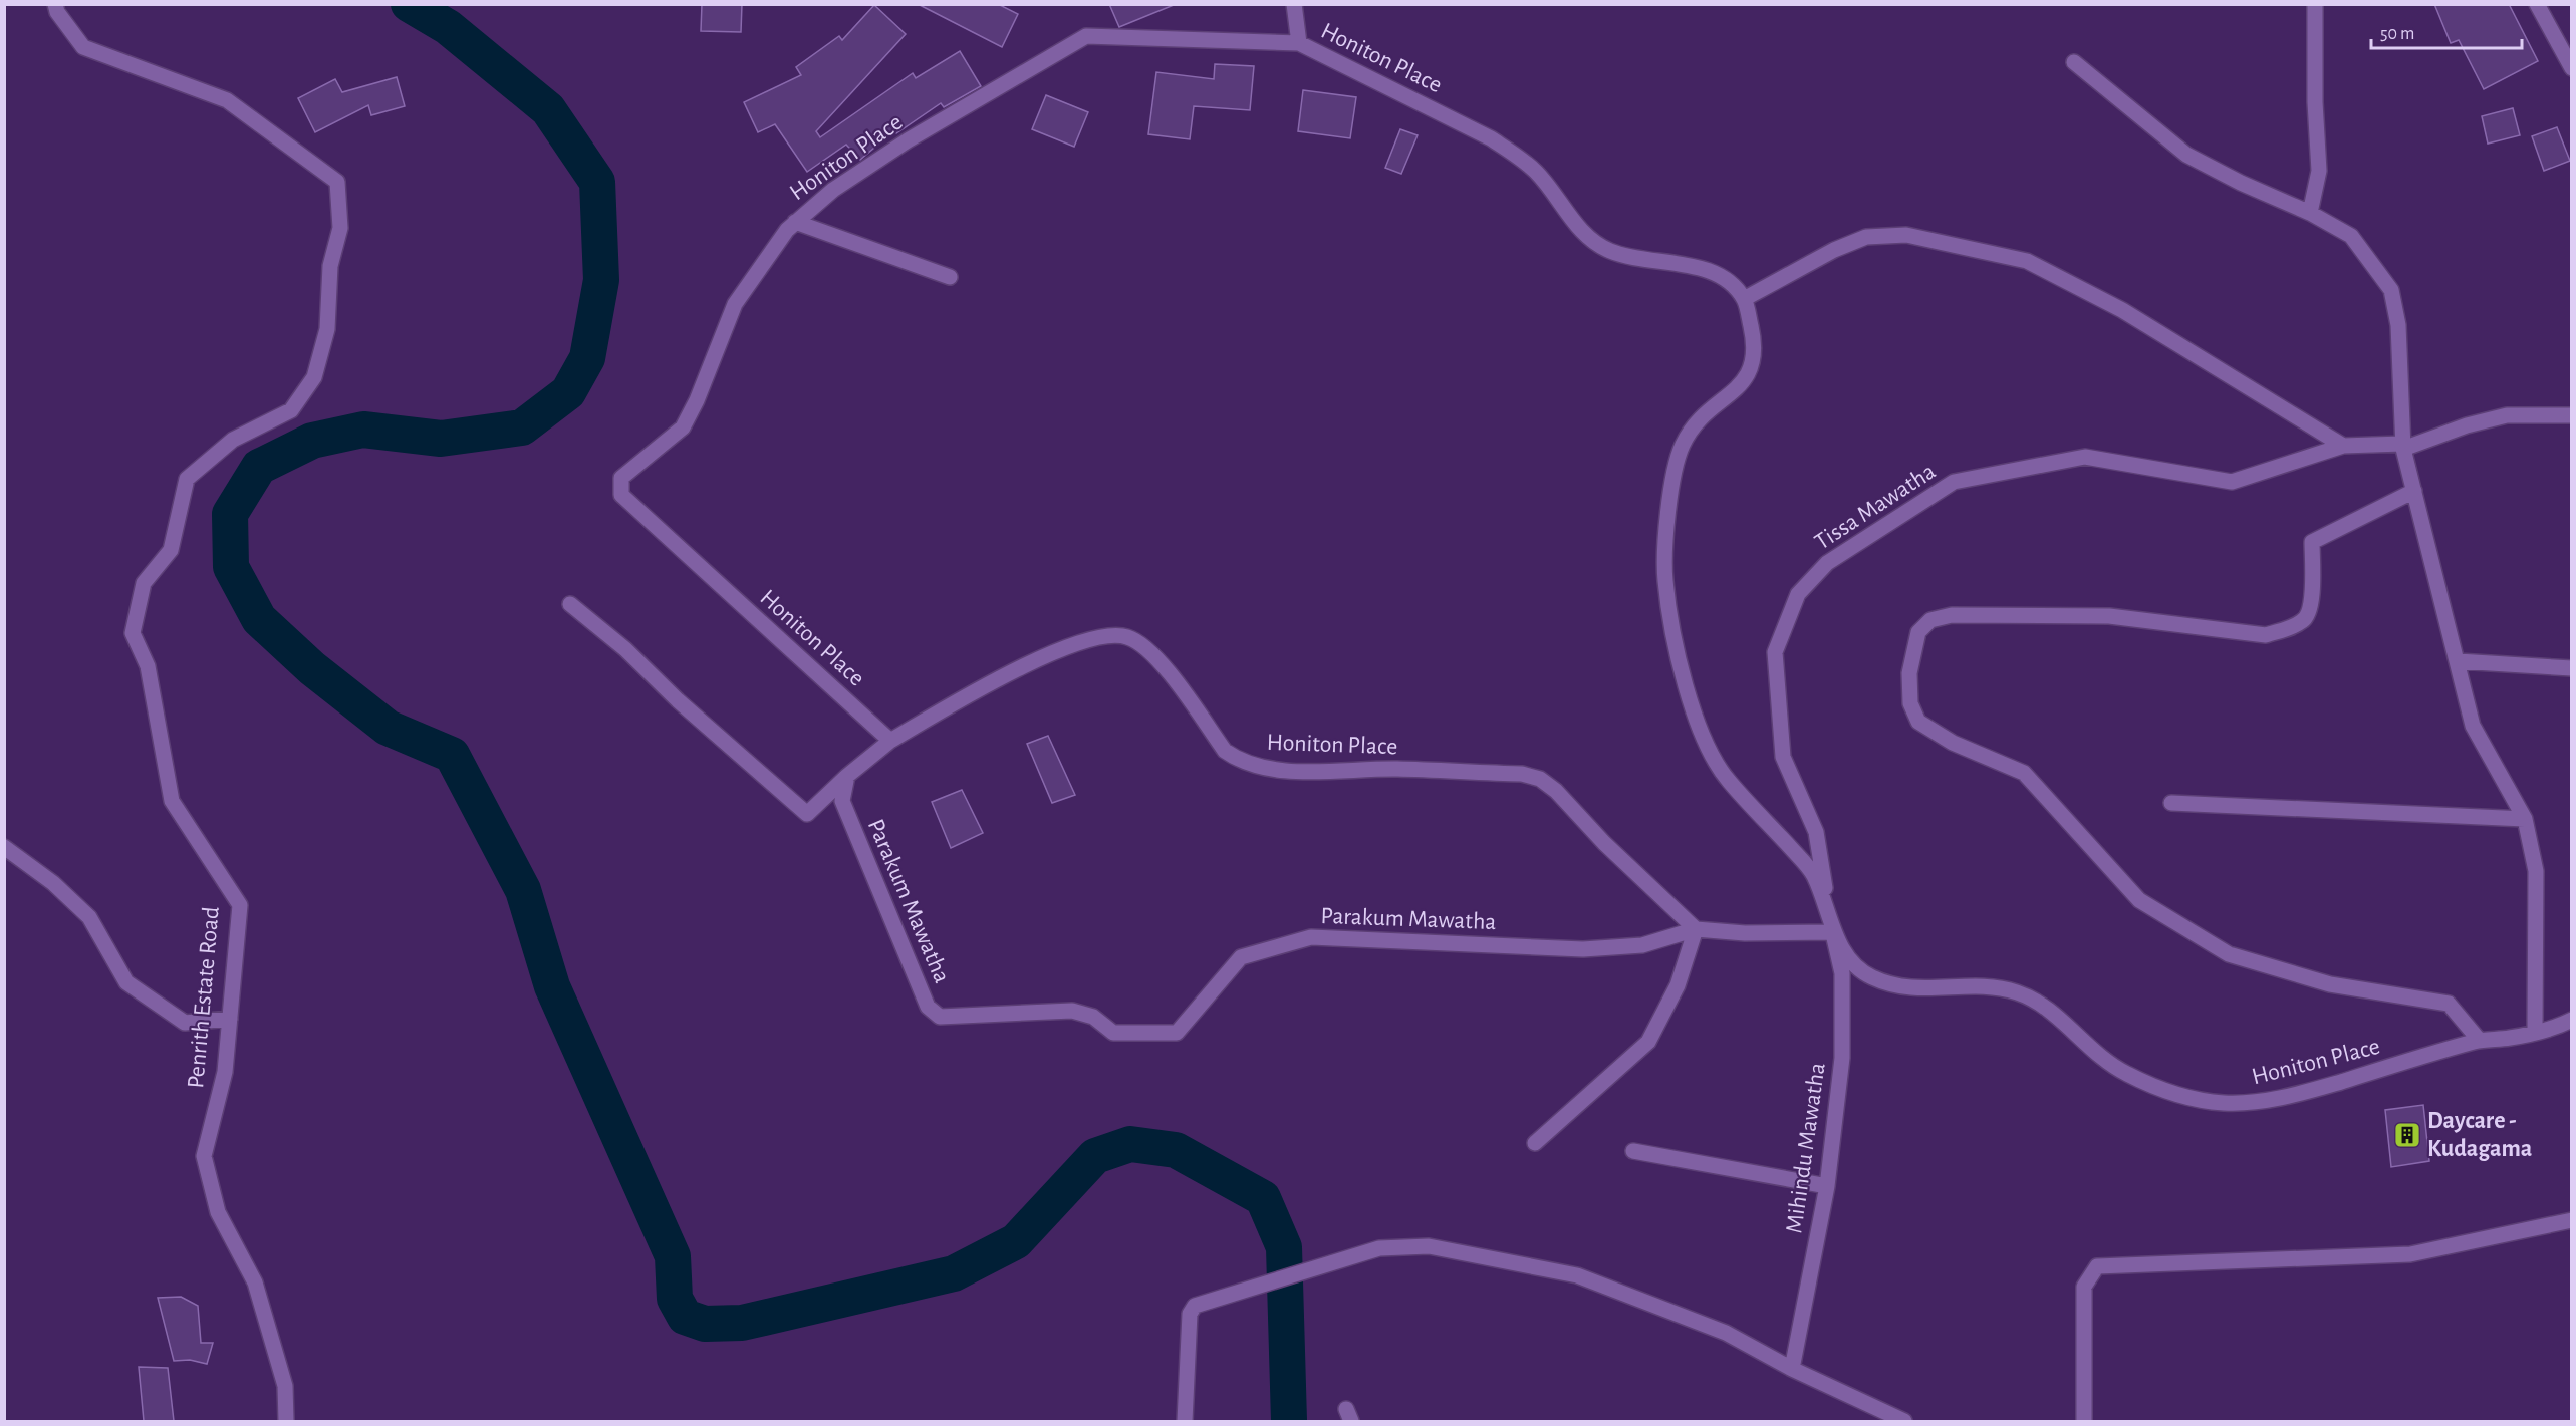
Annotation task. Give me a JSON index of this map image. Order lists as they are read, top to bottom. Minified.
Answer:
{"streets":{"street":["Honiton Place","Tissa Mawatha","Parakum Mawatha","Penrith Estate Road","Mihindu Mawatha"]},"crossings":[["Honiton Place","Tissa Mawatha"],["Honiton Place","Parakum Mawatha"],["Honiton Place","Mihindu Mawatha"],["Tissa Mawatha","Mihindu Mawatha"]],"places":{"building":["Daycare - Kudagama"]},"scale_bar":"50 m"}
